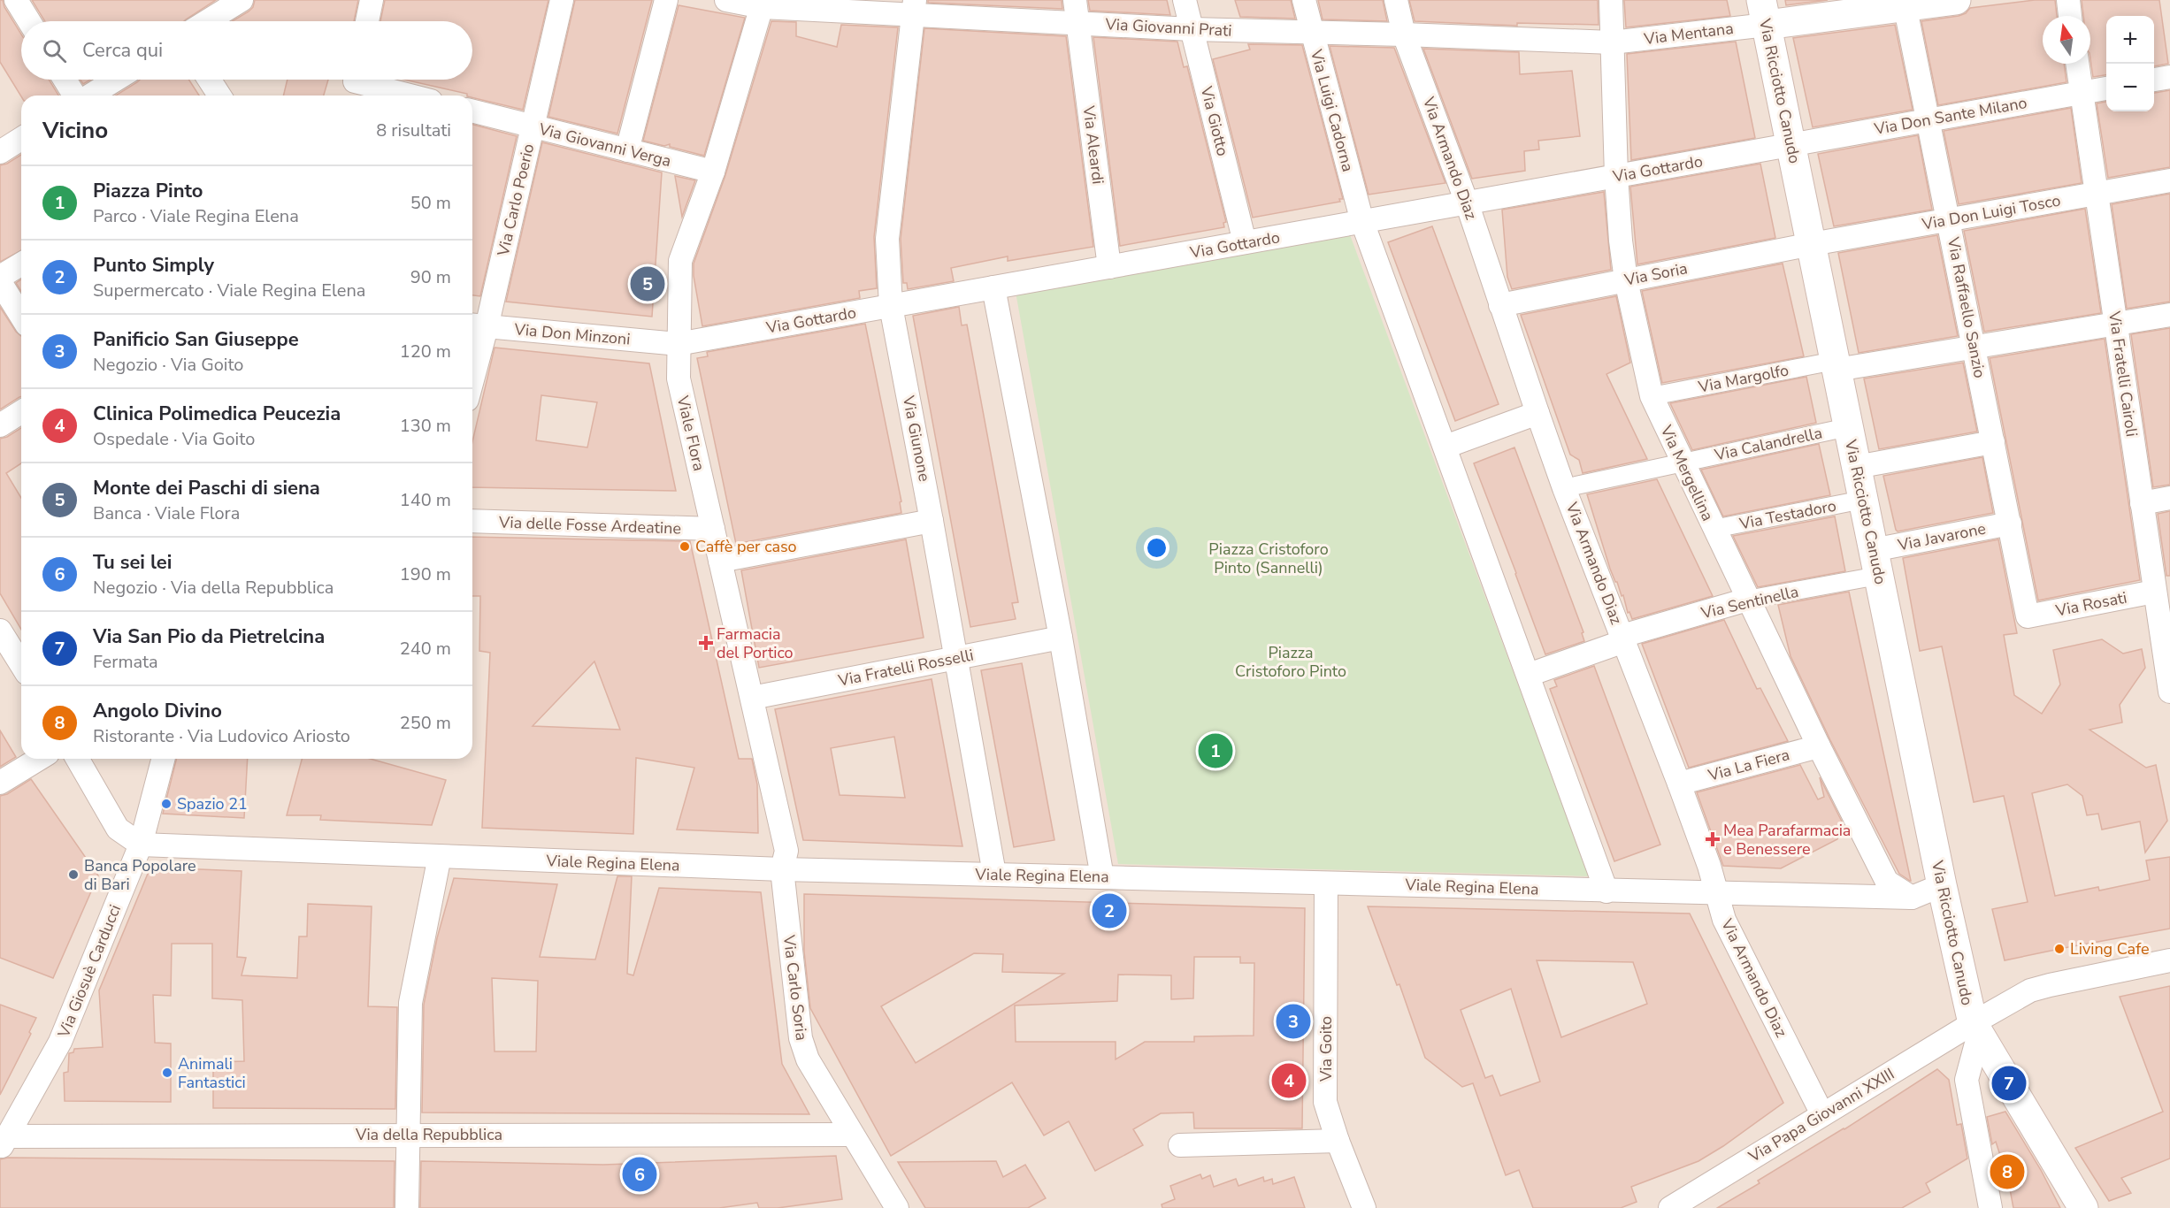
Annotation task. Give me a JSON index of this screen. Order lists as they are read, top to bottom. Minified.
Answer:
{"streets":{"main road":["Via Ricciotto Canudo"],"street":["Via Giovanni Prati","Via Mentana","Via Luigi Cadorna","Via Don Sante Milano","Via Giotto","Via Giovanni Verga","Via Aleardi","Via Armando Diaz","Via Gottardo","Via Carlo Poerio","Via Don Luigi Tosco","Via Soria","Via Raffaello Sanzio","Via Don Minzoni","Via Fratelli Cairoli","Via Margolfo","Viale Flora","Via Giunone","Via Calandrella","Via Mergellina","Via Testadoro","Via delle Fosse Ardeatine","Via Javarone","Via Sentinella","Via Rosati","Via Fratelli Rosselli","Via La Fiera","Viale Regina Elena","Via Giosuè Carducci","Via Carlo Soria","Via Goito","Via Papa Giovanni XXIII","Via della Repubblica"]},"crossings":[["Via Giovanni Prati","Via Mentana"],["Via Giovanni Prati","Via Luigi Cadorna"],["Via Giovanni Prati","Via Giotto"],["Via Giovanni Prati","Via Aleardi"],["Via Giovanni Prati","Via Armando Diaz"],["Via Giovanni Prati","Viale Flora"],["Via Giovanni Prati","Via Giunone"],["Via Giovanni Prati","Via Mergellina"],["Via Mentana","Via Ricciotto Canudo"],["Via Mentana","Via Mergellina"],["Via Ricciotto Canudo","Via Don Sante Milano"],["Via Ricciotto Canudo","Via Gottardo"],["Via Ricciotto Canudo","Via Don Luigi Tosco"],["Via Ricciotto Canudo","Via Soria"],["Via Ricciotto Canudo","Via Margolfo"],["Via Ricciotto Canudo","Via Calandrella"],["Via Ricciotto Canudo","Via Testadoro"],["Via Ricciotto Canudo","Via Javarone"],["Via Ricciotto Canudo","Via Sentinella"],["Via Ricciotto Canudo","Viale Regina Elena"],["Via Ricciotto Canudo","Via Papa Giovanni XXIII"],["Via Luigi Cadorna","Via Gottardo"],["Via Don Sante Milano","Via Gottardo"],["Via Don Sante Milano","Via Raffaello Sanzio"],["Via Don Sante Milano","Via Fratelli Cairoli"],["Via Giotto","Via Gottardo"],["Via Giovanni Verga","Via Carlo Poerio"],["Via Giovanni Verga","Viale Flora"],["Via Aleardi","Via Gottardo"],["Via Armando Diaz","Via Gottardo"],["Via Armando Diaz","Via Soria"],["Via Armando Diaz","Via Calandrella"],["Via Armando Diaz","Via Sentinella"],["Via Armando Diaz","Via La Fiera"],["Via Armando Diaz","Viale Regina Elena"],["Via Armando Diaz","Via Papa Giovanni XXIII"],["Via Gottardo","Via Don Minzoni"],["Via Gottardo","Viale Flora"],["Via Gottardo","Via Giunone"],["Via Gottardo","Via Mergellina"],["Via Carlo Poerio","Via Don Minzoni"],["Via Don Luigi Tosco","Via Soria"],["Via Don Luigi Tosco","Via Raffaello Sanzio"],["Via Don Luigi Tosco","Via Fratelli Cairoli"],["Via Soria","Via Mergellina"],["Via Raffaello Sanzio","Via Javarone"],["Via Raffaello Sanzio","Via Rosati"],["Via Don Minzoni","Viale Flora"],["Via Fratelli Cairoli","Via Rosati"],["Via Margolfo","Via Mergellina"],["Viale Flora","Via delle Fosse Ardeatine"],["Viale Flora","Via Fratelli Rosselli"],["Viale Flora","Viale Regina Elena"],["Viale Flora","Via Carlo Soria"],["Via Giunone","Via Fratelli Rosselli"],["Via Giunone","Viale Regina Elena"],["Via Calandrella","Via Mergellina"],["Via Mergellina","Via Testadoro"],["Via Mergellina","Via Sentinella"],["Via Mergellina","Via La Fiera"],["Via Mergellina","Viale Regina Elena"],["Via Javarone","Via Sentinella"],["Viale Regina Elena","Via Giosuè Carducci"],["Viale Regina Elena","Via Carlo Soria"],["Viale Regina Elena","Via Goito"],["Via Giosuè Carducci","Via della Repubblica"],["Via Carlo Soria","Via della Repubblica"]],"parks":["Piazza Cristoforo Pinto (Sannelli)","Piazza Cristoforo Pinto"],"places":{"other":["Caffè per caso","Spazio 21","Banca Popolare di Bari","Living Cafe","Animali Fantastici"],"health":["Farmacia del Portico","Mea Parafarmacia e Benessere"]},"north":"top","page":{"map_buttons":["+","−"],"search":"Cerca qui","heading":["Vicino","8 risultati"],"list":[{"mark":"1","name":"Piazza Pinto","note":"Parco · Viale Regina Elena","value":"50 m"},{"mark":"2","name":"Punto Simply","note":"Supermercato · Viale Regina Elena","value":"90 m"},{"mark":"3","name":"Panificio San Giuseppe","note":"Negozio · Via Goito","value":"120 m"},{"mark":"4","name":"Clinica Polimedica Peucezia","note":"Ospedale · Via Goito","value":"130 m"},{"mark":"5","name":"Monte dei Paschi di siena","note":"Banca · Viale Flora","value":"140 m"},{"mark":"6","name":"Tu sei lei","note":"Negozio · Via della Repubblica","value":"190 m"},{"mark":"7","name":"Via San Pio da Pietrelcina","note":"Fermata","value":"240 m"},{"mark":"8","name":"Angolo Divino","note":"Ristorante · Via Ludovico Ariosto","value":"250 m"}],"pins":["5","1","2","3","4","7","8","6"]}}
